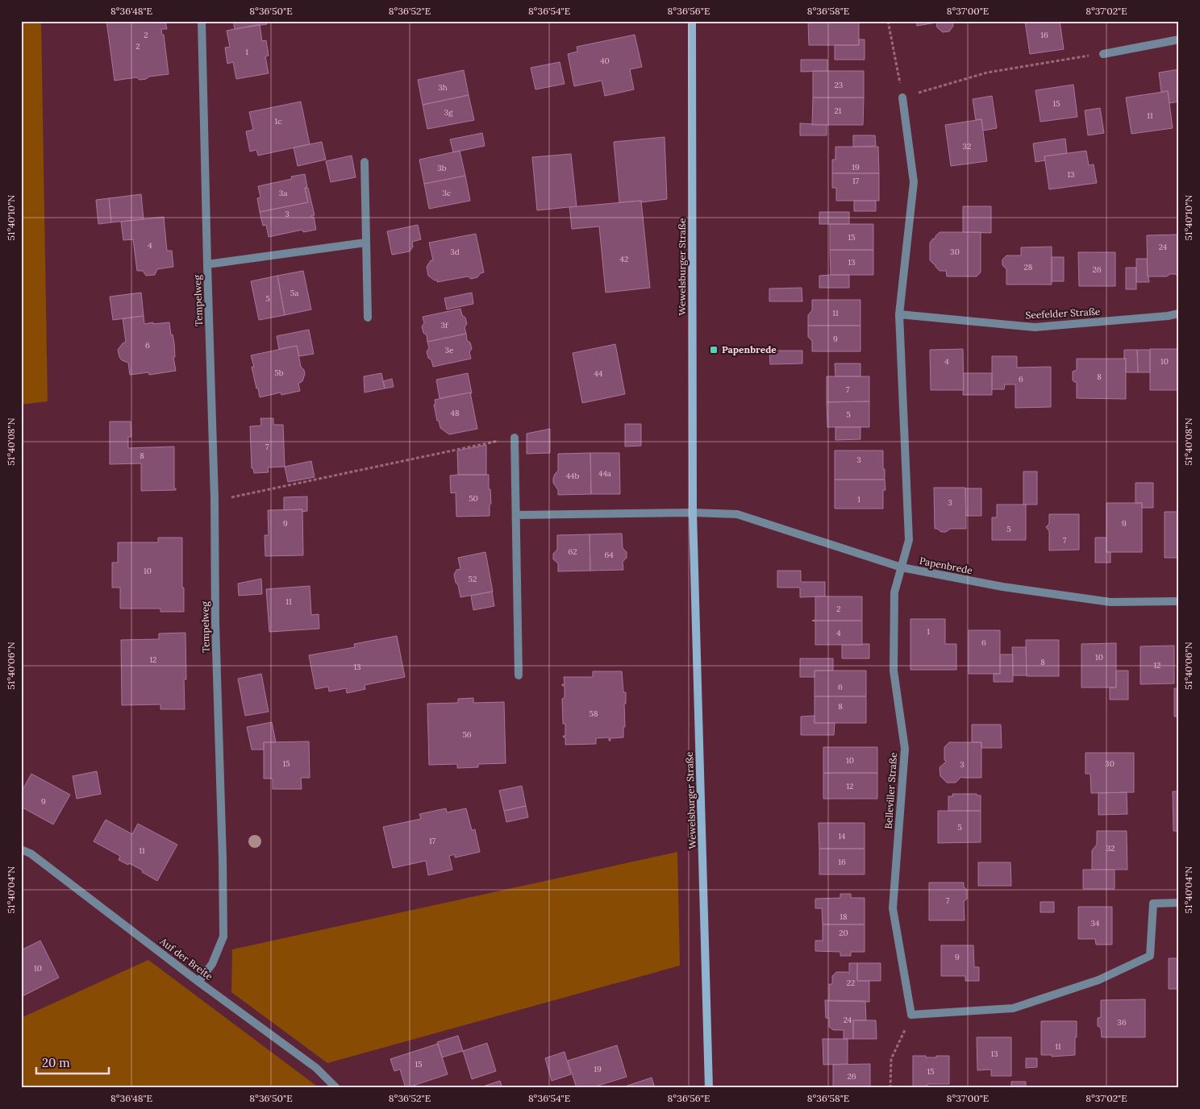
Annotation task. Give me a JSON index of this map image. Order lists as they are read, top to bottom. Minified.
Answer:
{"streets":{"main road":["Wewelsburger Straße"],"street":["Tempelweg","Seefelder Straße","Papenbrede","Belleviller Straße","Auf der Breite"]},"crossings":[["Wewelsburger Straße","Papenbrede"],["Tempelweg","Auf der Breite"],["Papenbrede","Belleviller Straße"]],"places":{"transit":["Papenbrede"]},"house_numbers":["2","16","2","1","40","23","3h","15","21","3g","11","1c","32","19","3b","13","17","3a","3c","3","15","4","24","3d","30","42","13","28","26","5a","5","11","3f","9","6","3e","4","10","5b","44","8","6","7","48","5","7","8","3","44a","44b","50","1","3","9","9","5","7","62","64","10","52","11","2","1","4","6","10","12","8","12","13","6","8","58","56","10","15","30","3","12","9","5","14","17","32","11","16","7","18","34","20","9","10","22","24","36","11","13","15","19","15","26"],"scale_bar":"20 m","coordinates":["8°36'48\"E","8°36'50\"E","8°36'52\"E","8°36'54\"E","8°36'56\"E","8°36'58\"E","8°37'00\"E","8°37'02\"E","51°40'10\"N","51°40'08\"N","51°40'06\"N","51°40'04\"N"]}
